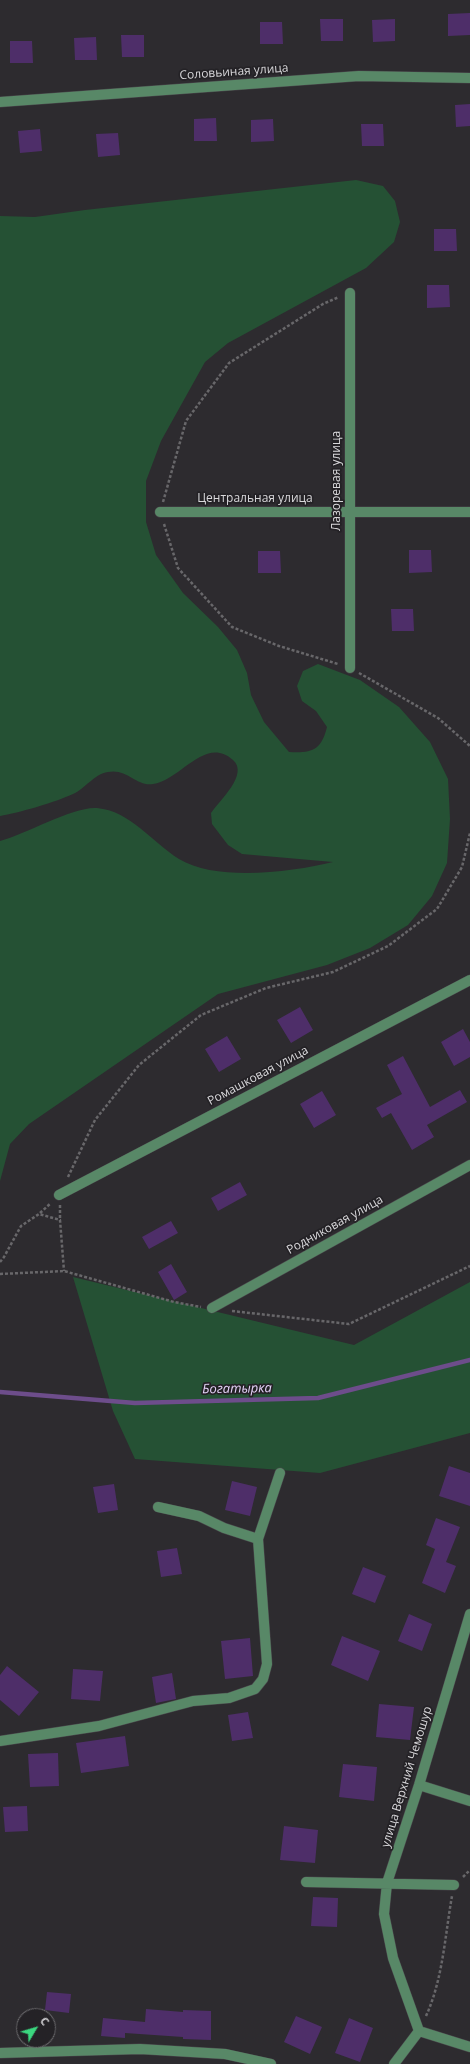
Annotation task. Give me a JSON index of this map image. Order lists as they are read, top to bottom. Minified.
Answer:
{"streets":{"street":["Соловьиная улица","Лазоревая улица","Центральная улица","Ромашковая улица","Родниковая улица","улица Верхний Чемошур"]},"crossings":[["Лазоревая улица","Центральная улица"]],"water":["Богатырка"],"north":"top right"}
